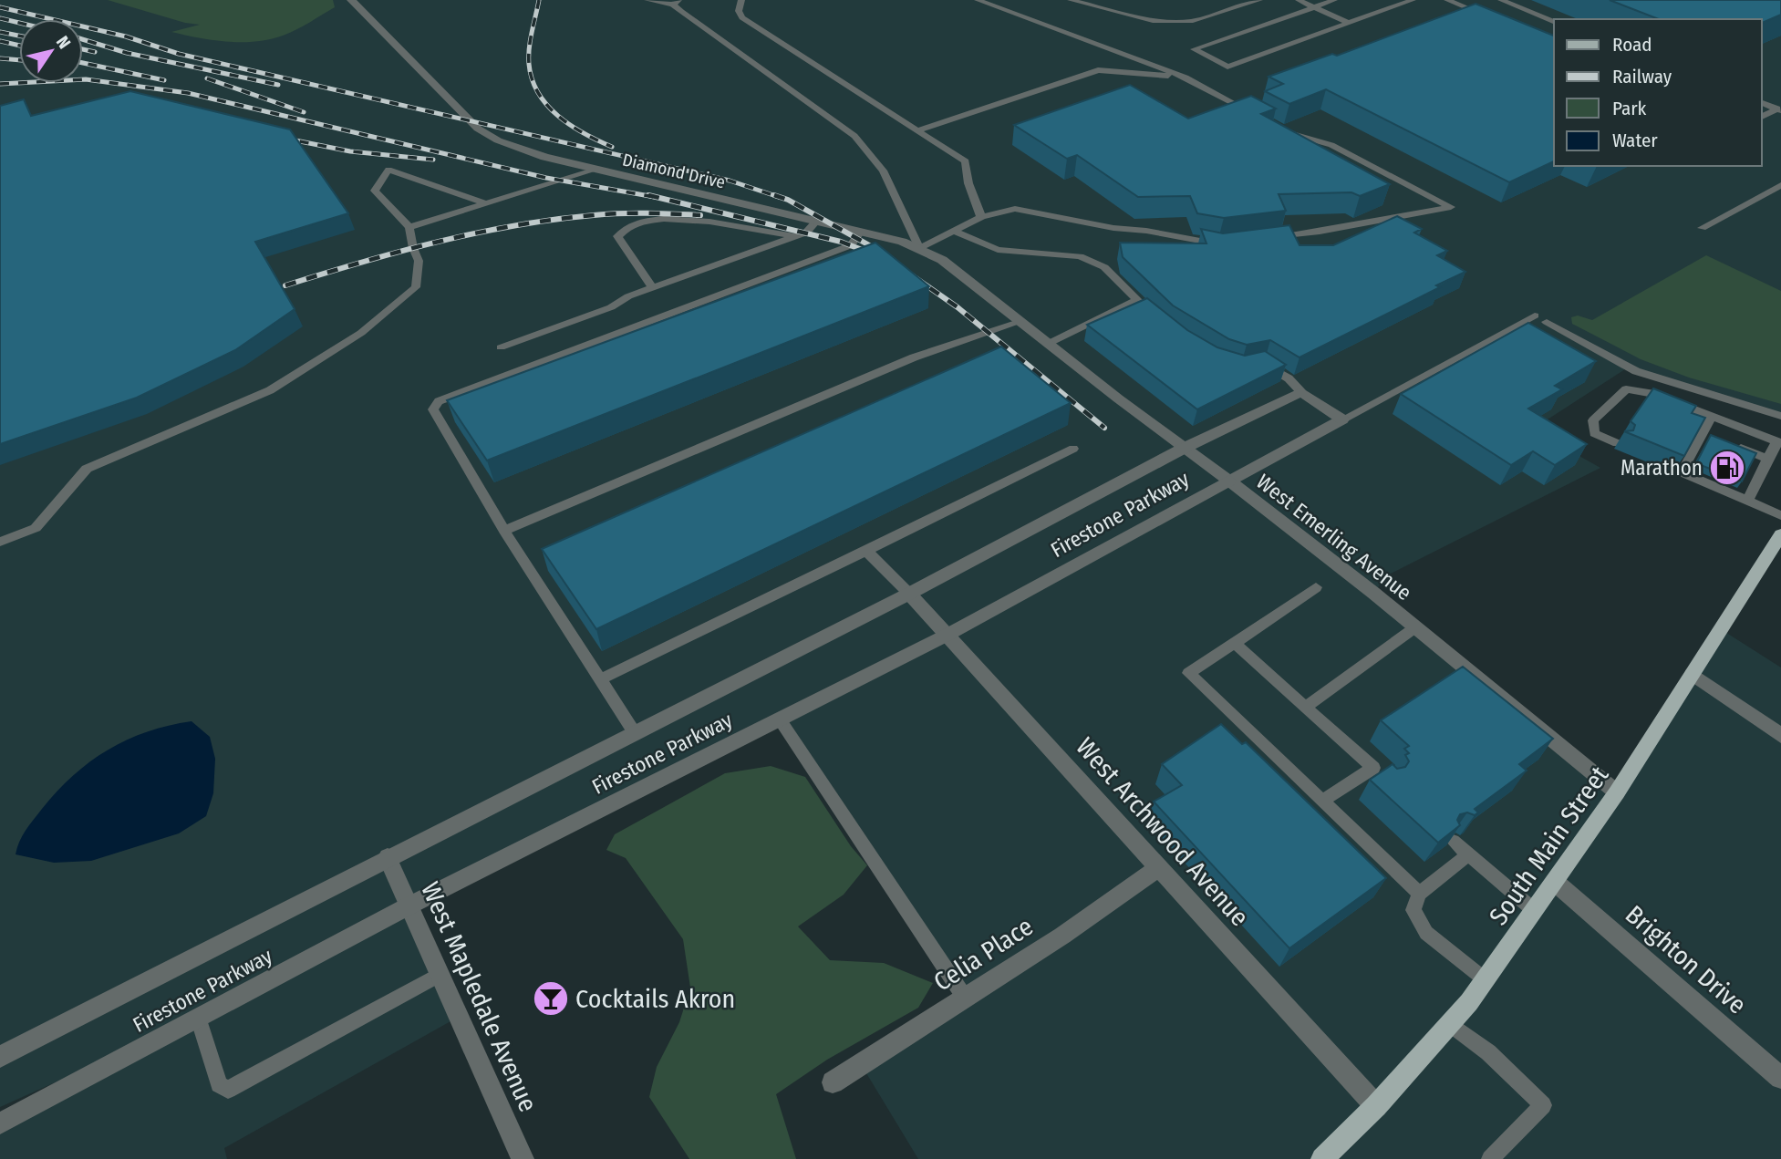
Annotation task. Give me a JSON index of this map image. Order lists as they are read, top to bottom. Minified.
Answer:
{"streets":{"main road":["South Main Street"],"street":["Diamond Drive","Firestone Parkway","West Emerling Avenue","West Archwood Avenue","Celia Place","Brighton Drive","West Mapledale Avenue"]},"crossings":[["Diamond Drive","West Emerling Avenue"],["Firestone Parkway","West Emerling Avenue"],["Firestone Parkway","West Archwood Avenue"],["Firestone Parkway","West Mapledale Avenue"],["West Emerling Avenue","South Main Street"],["West Archwood Avenue","South Main Street"],["West Archwood Avenue","Celia Place"],["South Main Street","Brighton Drive"]],"places":{"fuel station":["Marathon"],"bar":["Cocktails Akron"]},"legend":["Road","Railway","Park","Water"],"north":"top right"}
